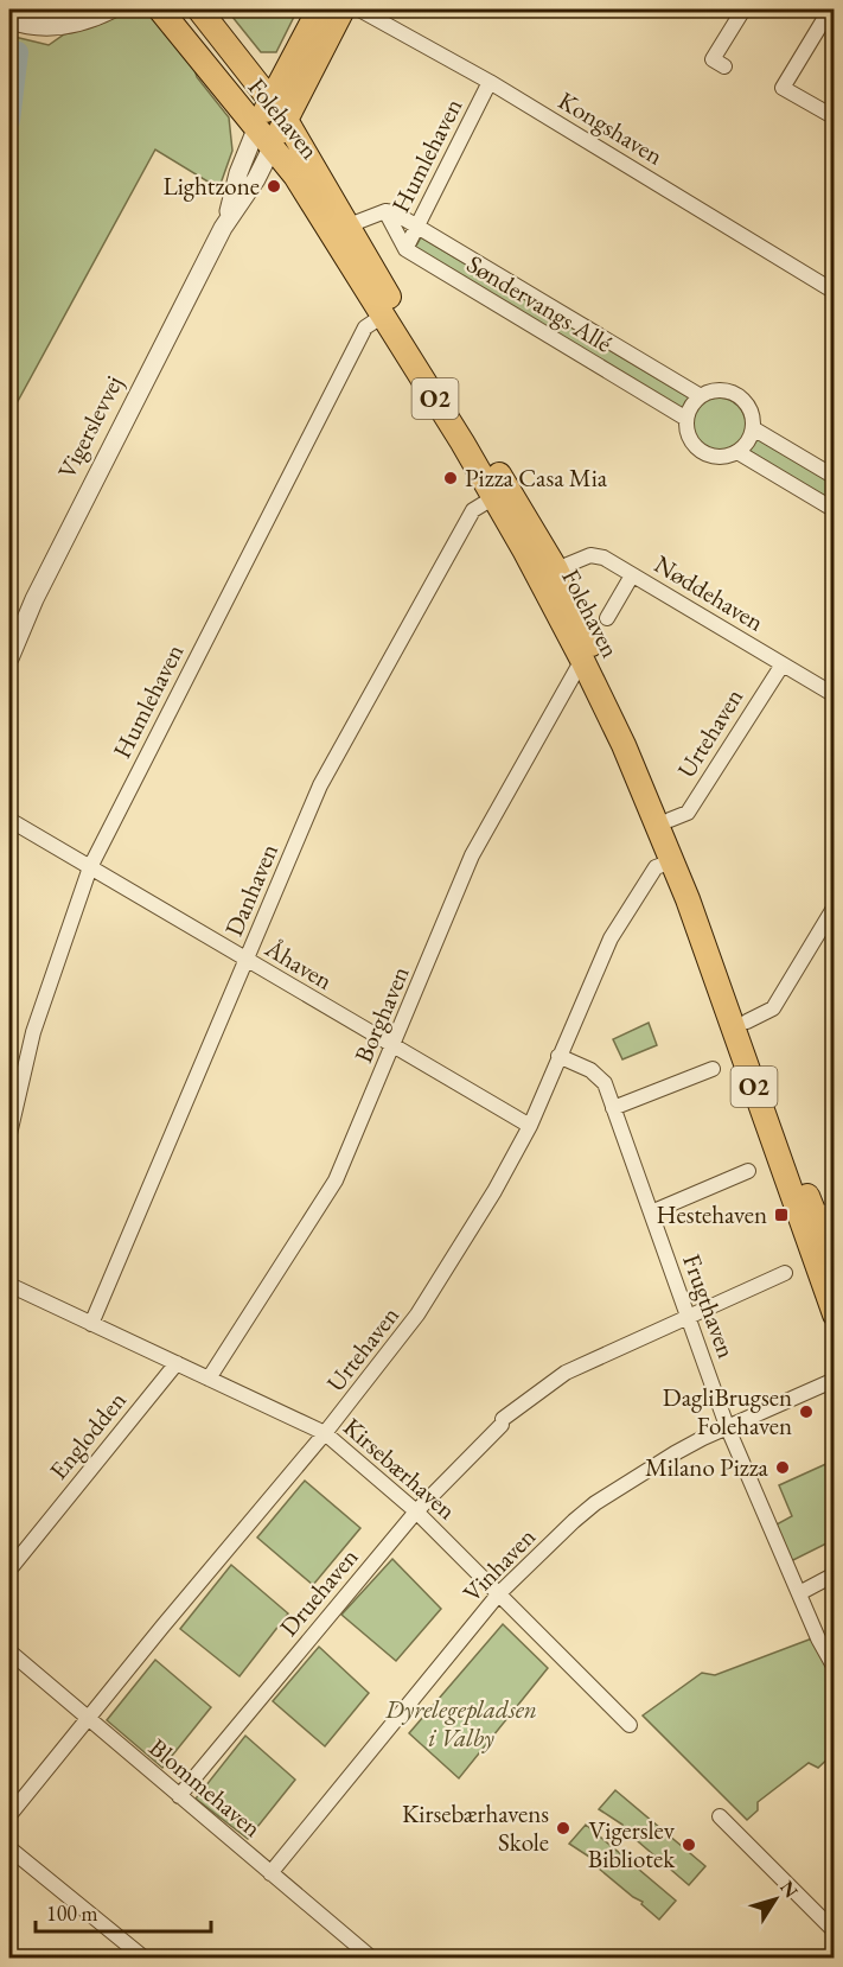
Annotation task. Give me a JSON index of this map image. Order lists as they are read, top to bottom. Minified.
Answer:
{"streets":{"main road":["Folehaven","O2","Vigerslevvej"],"street":["Kongshaven","Humlehaven","Søndervangs Allé","Nøddehaven","Urtehaven","Danhaven","Åhaven","Borghaven","Frugthaven","Englodden","Kirsebærhaven","Vinhaven","Druehaven","Blommehaven"]},"crossings":[["Folehaven","Humlehaven"],["Folehaven","Vigerslevvej"],["Folehaven","Nøddehaven"],["Folehaven","Urtehaven"],["Folehaven","Danhaven"],["Folehaven","Borghaven"],["Kongshaven","Humlehaven"],["Humlehaven","Søndervangs Allé"],["Humlehaven","Åhaven"],["Nøddehaven","Urtehaven"],["Urtehaven","Åhaven"],["Urtehaven","Frugthaven"],["Urtehaven","Kirsebærhaven"],["Urtehaven","Blommehaven"],["Danhaven","Åhaven"],["Danhaven","Kirsebærhaven"],["Åhaven","Borghaven"],["Borghaven","Kirsebærhaven"],["Frugthaven","Vinhaven"],["Frugthaven","Druehaven"],["Englodden","Kirsebærhaven"],["Kirsebærhaven","Vinhaven"],["Kirsebærhaven","Druehaven"],["Vinhaven","Blommehaven"],["Druehaven","Blommehaven"]],"parks":["Dyrelegepladsen i Valby"],"places":{"other":["Lightzone","Pizza Casa Mia","DagliBrugsen Folehaven","Milano Pizza","Kirsebærhavens Skole","Vigerslev Bibliotek"],"transit":["Hestehaven"]},"scale_bar":"100 m","north":"top right"}
